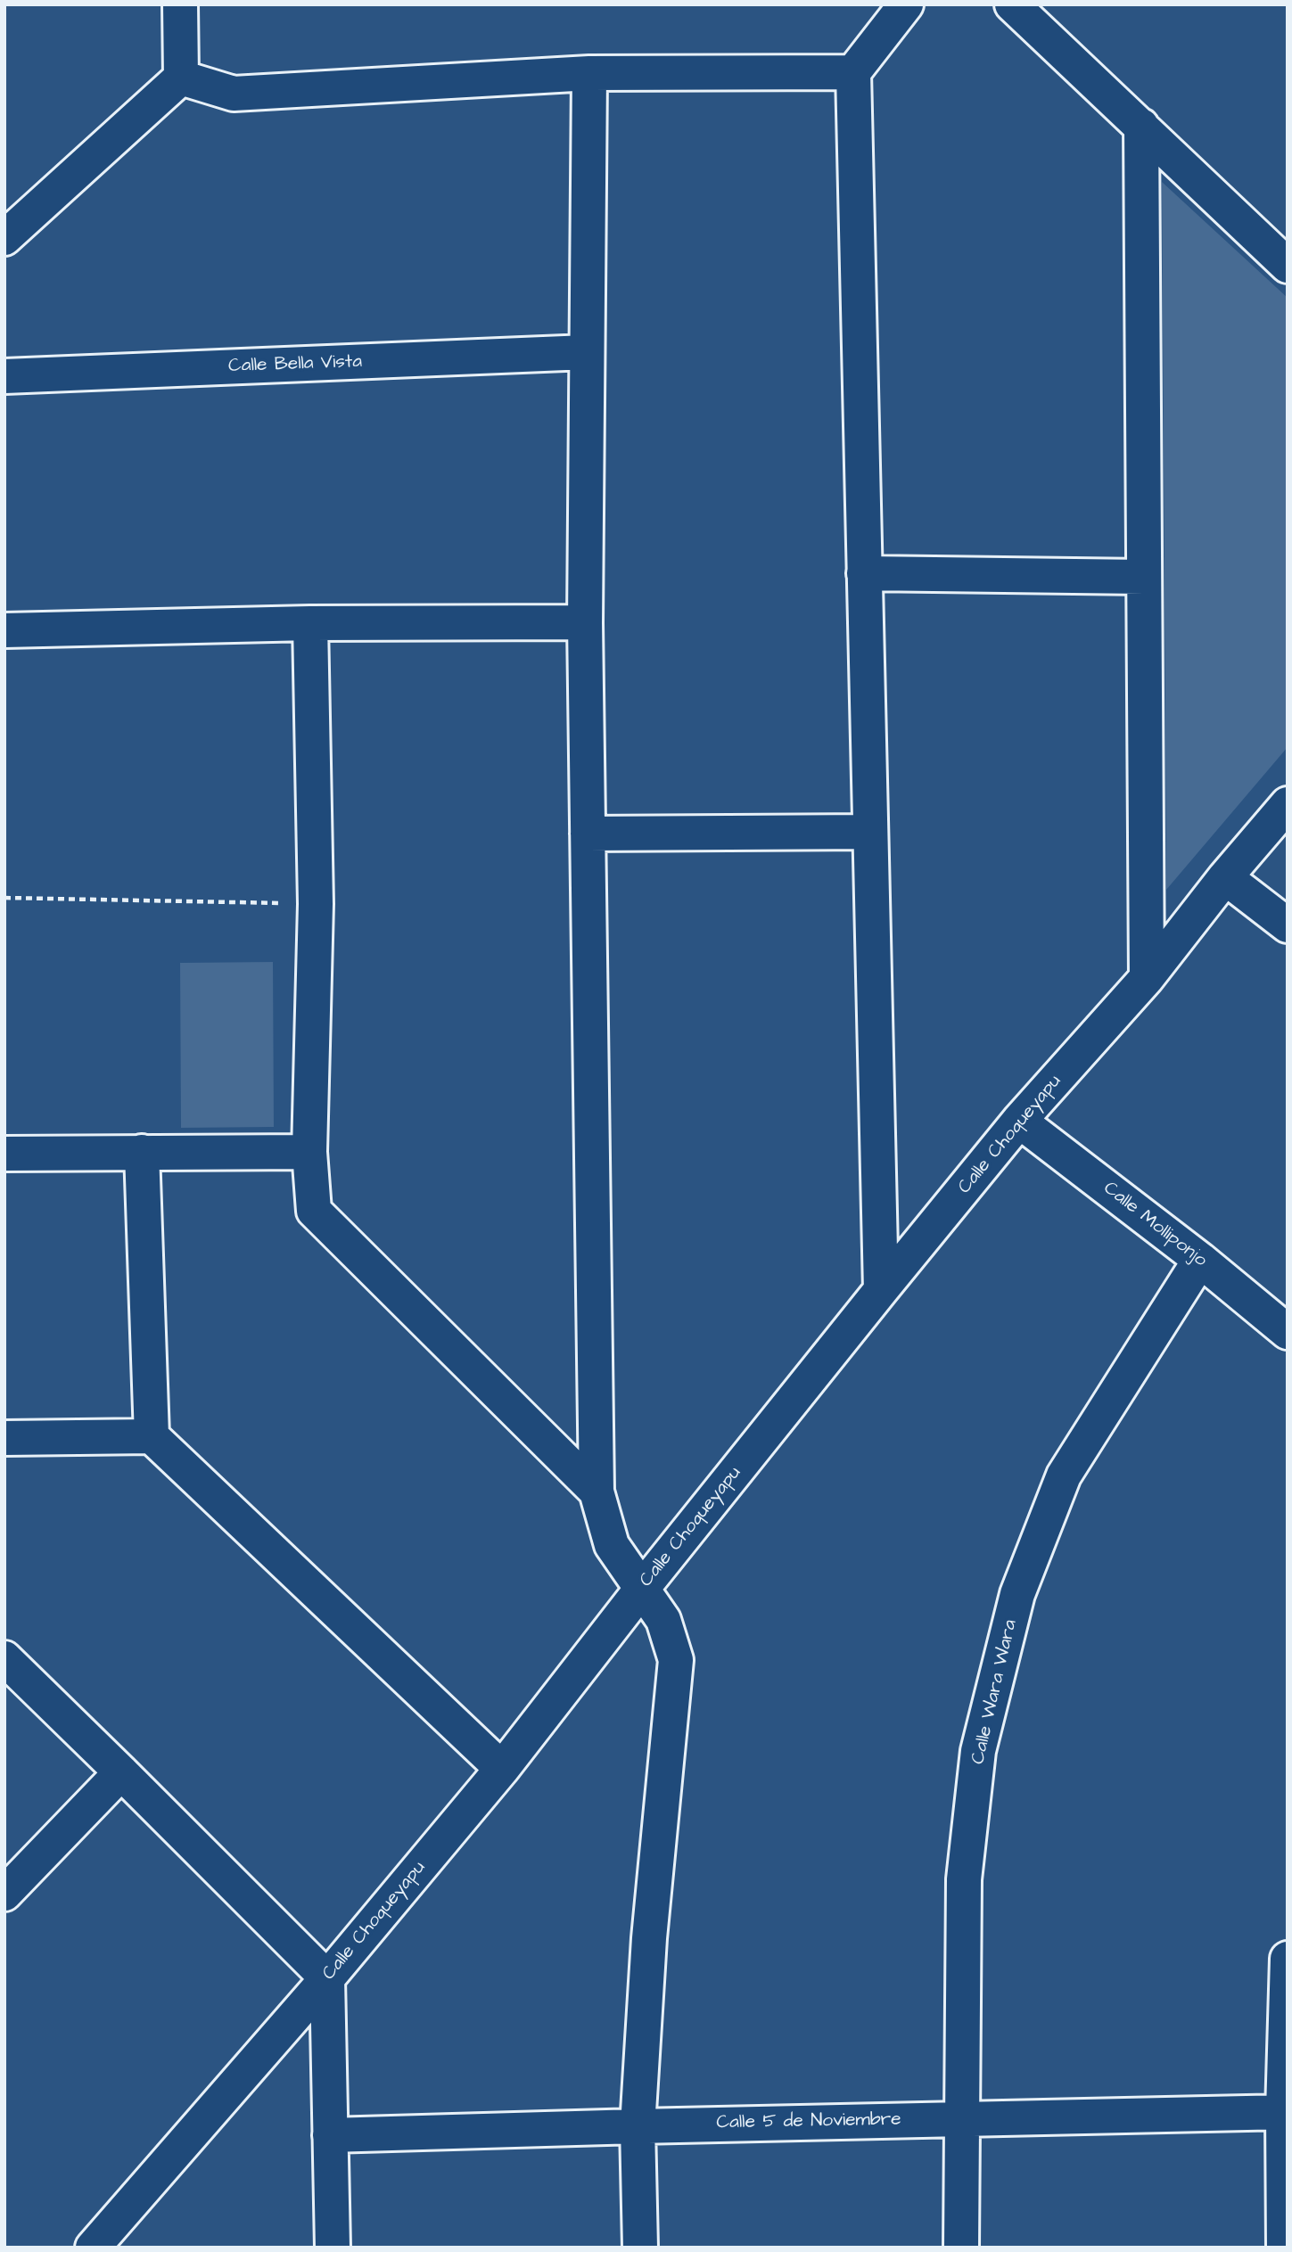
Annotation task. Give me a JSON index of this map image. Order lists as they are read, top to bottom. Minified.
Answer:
{"streets":{"street":["Calle Bella Vista","Calle Choqueyapu","Calle Molliponjo","Calle Wara Wara","Calle 5 de Noviembre"]},"crossings":[["Calle Choqueyapu","Calle Molliponjo"],["Calle Molliponjo","Calle Wara Wara"],["Calle Wara Wara","Calle 5 de Noviembre"]]}
